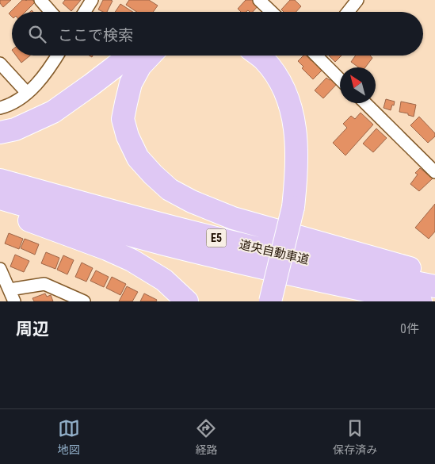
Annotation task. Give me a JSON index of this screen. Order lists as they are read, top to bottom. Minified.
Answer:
{"streets":{"highway":["E5","道央自動車道"]},"north":"top left","page":{"search":"ここで検索","heading":["周辺","0件"],"nav":["地図","経路","保存済み"]}}
